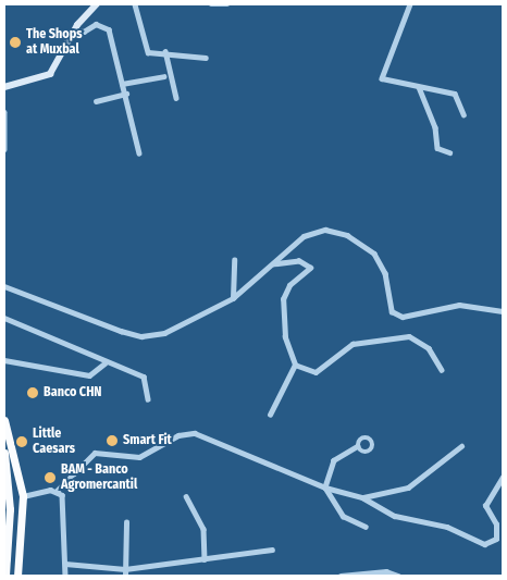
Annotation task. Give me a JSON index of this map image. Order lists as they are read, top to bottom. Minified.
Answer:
{"places":["The Shops at Muxbal","Banco CHN","Smart Fit","Little Caesars","BAM - Banco Agromercantil"]}
